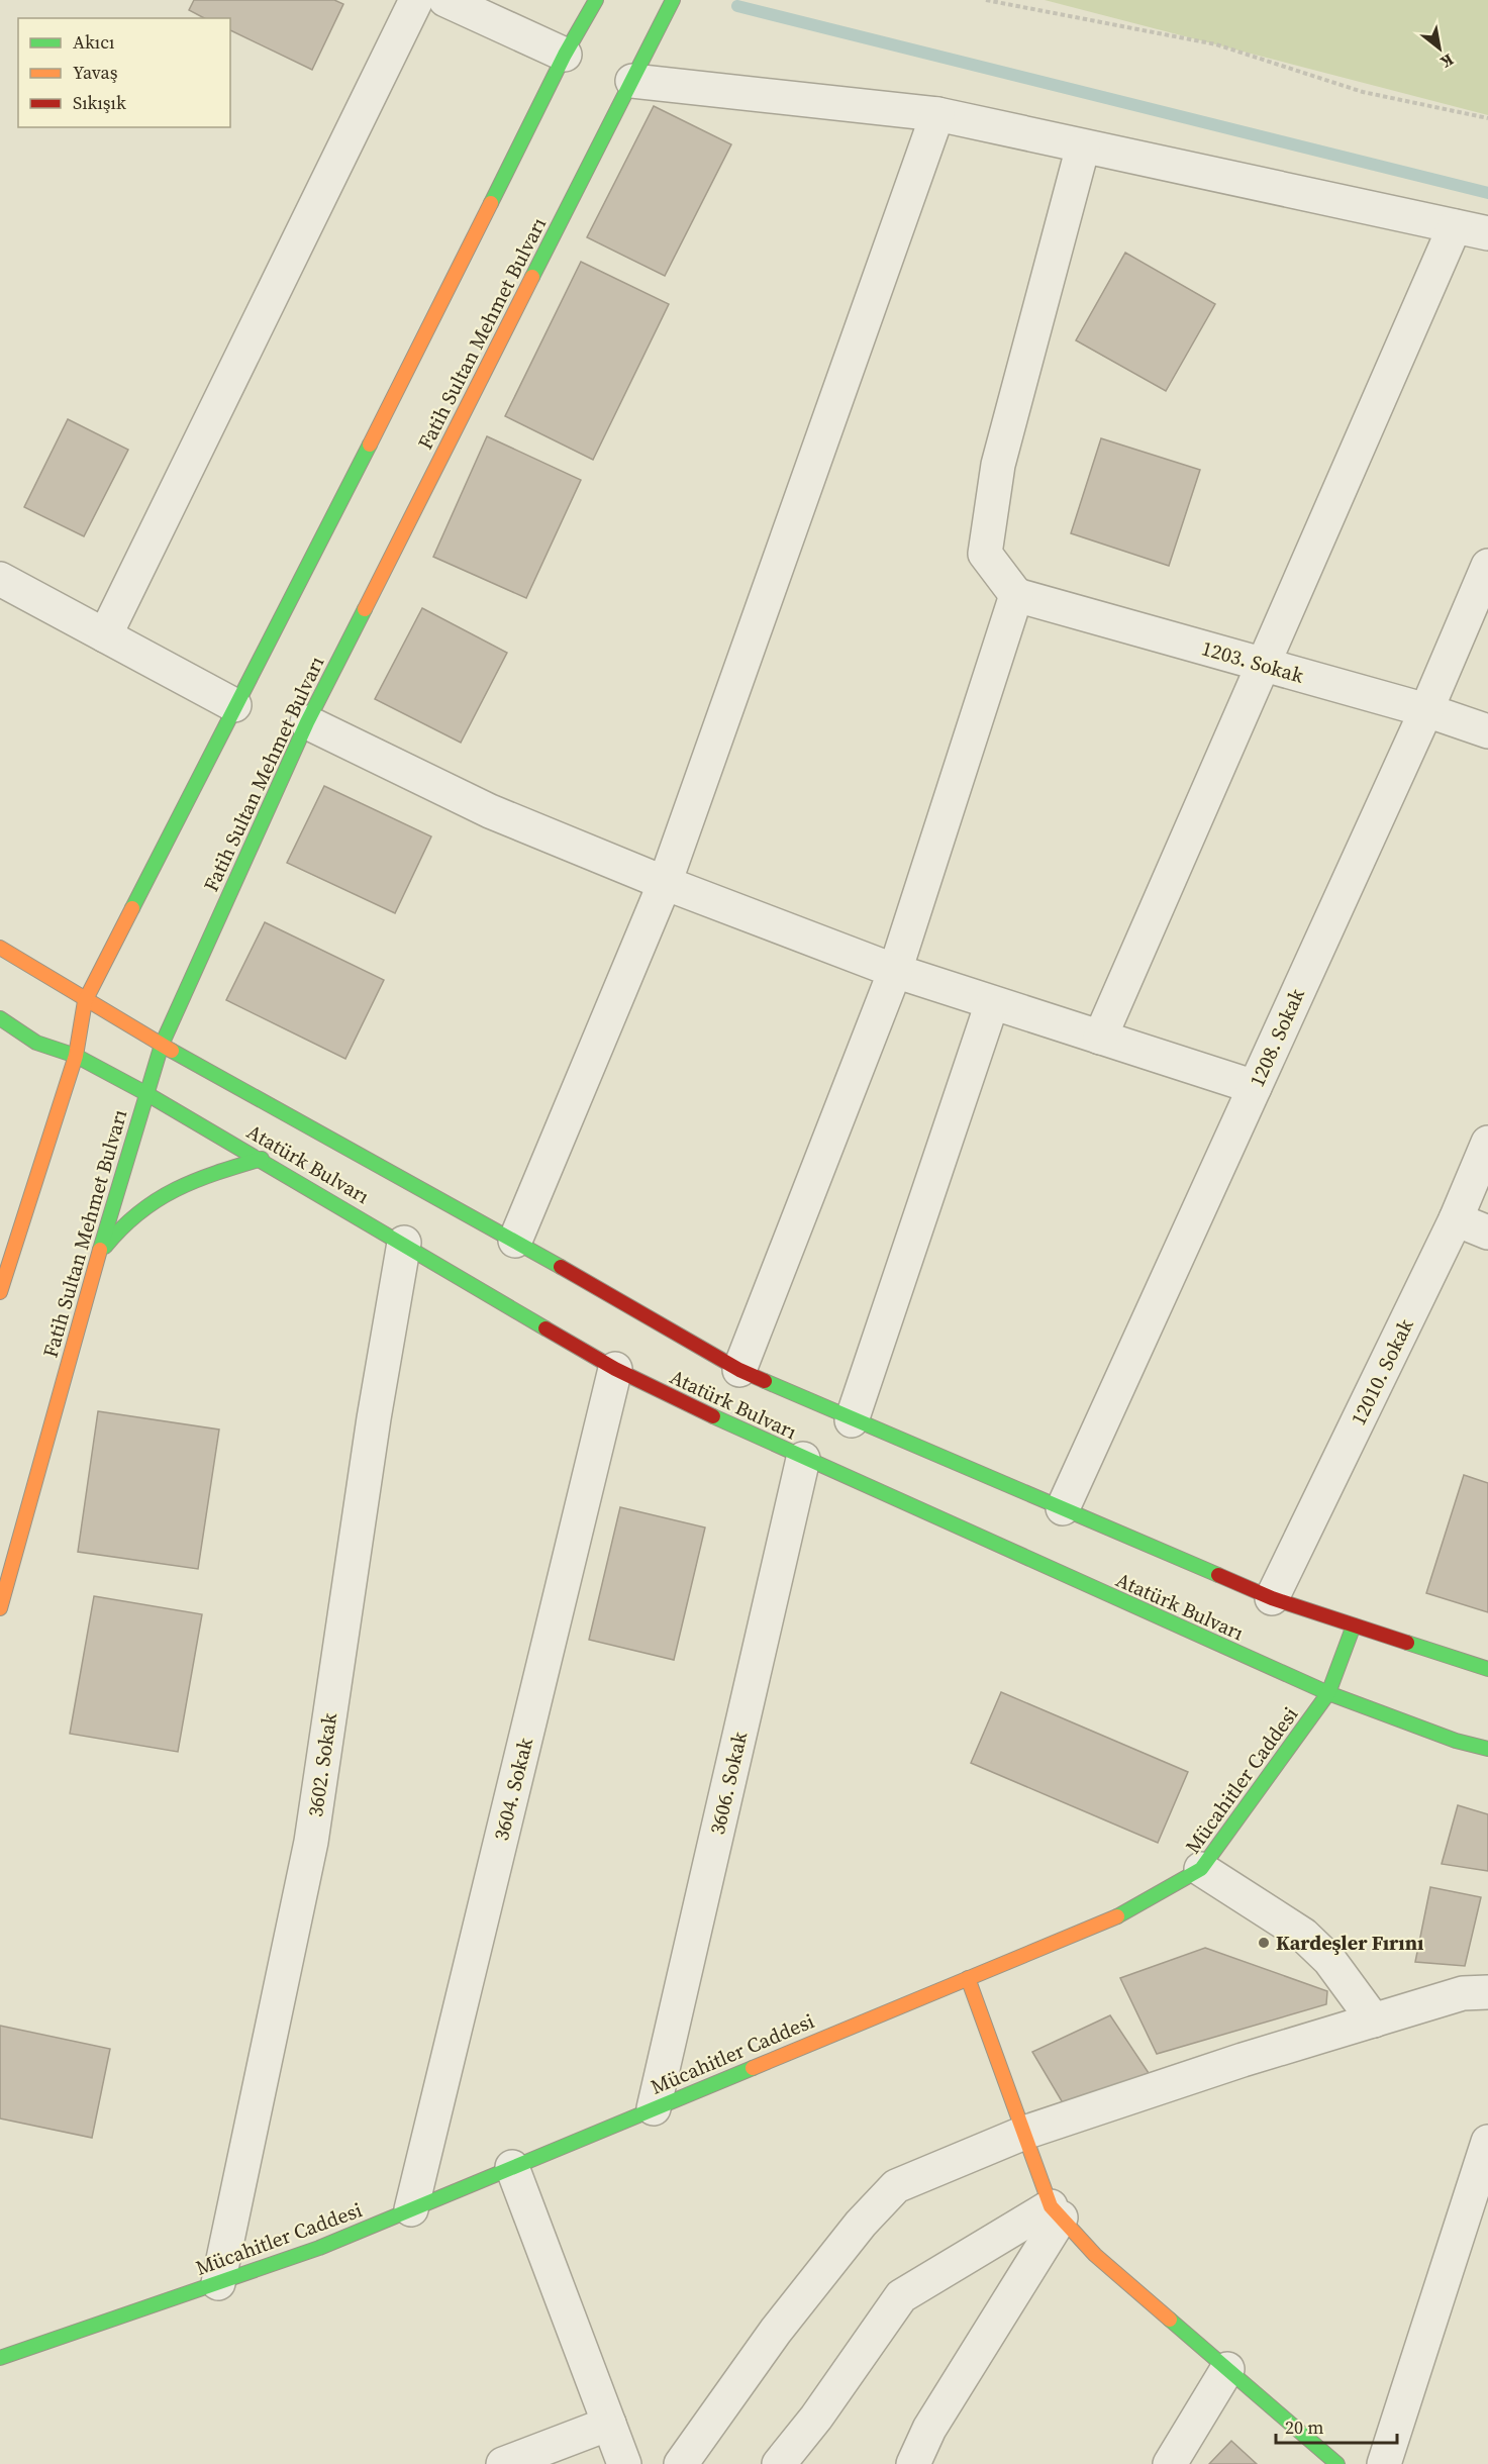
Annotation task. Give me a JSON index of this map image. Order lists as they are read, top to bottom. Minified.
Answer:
{"streets":{"street":["Fatih Sultan Mehmet Bulvarı","1203. Sokak","1208. Sokak","Atatürk Bulvarı","12010. Sokak","3602. Sokak","Mücahitler Caddesi","3606. Sokak","3604. Sokak"]},"crossings":[["Fatih Sultan Mehmet Bulvarı","Atatürk Bulvarı"],["1203. Sokak","1208. Sokak"],["1208. Sokak","Atatürk Bulvarı"],["Atatürk Bulvarı","12010. Sokak"],["Atatürk Bulvarı","3602. Sokak"],["Atatürk Bulvarı","Mücahitler Caddesi"],["Atatürk Bulvarı","3606. Sokak"],["Atatürk Bulvarı","3604. Sokak"],["3602. Sokak","Mücahitler Caddesi"],["Mücahitler Caddesi","3606. Sokak"],["Mücahitler Caddesi","3604. Sokak"]],"places":["Kardeşler Fırını"],"legend":["Akıcı","Yavaş","Sıkışık"],"scale_bar":"20 m","north":"bottom right"}
